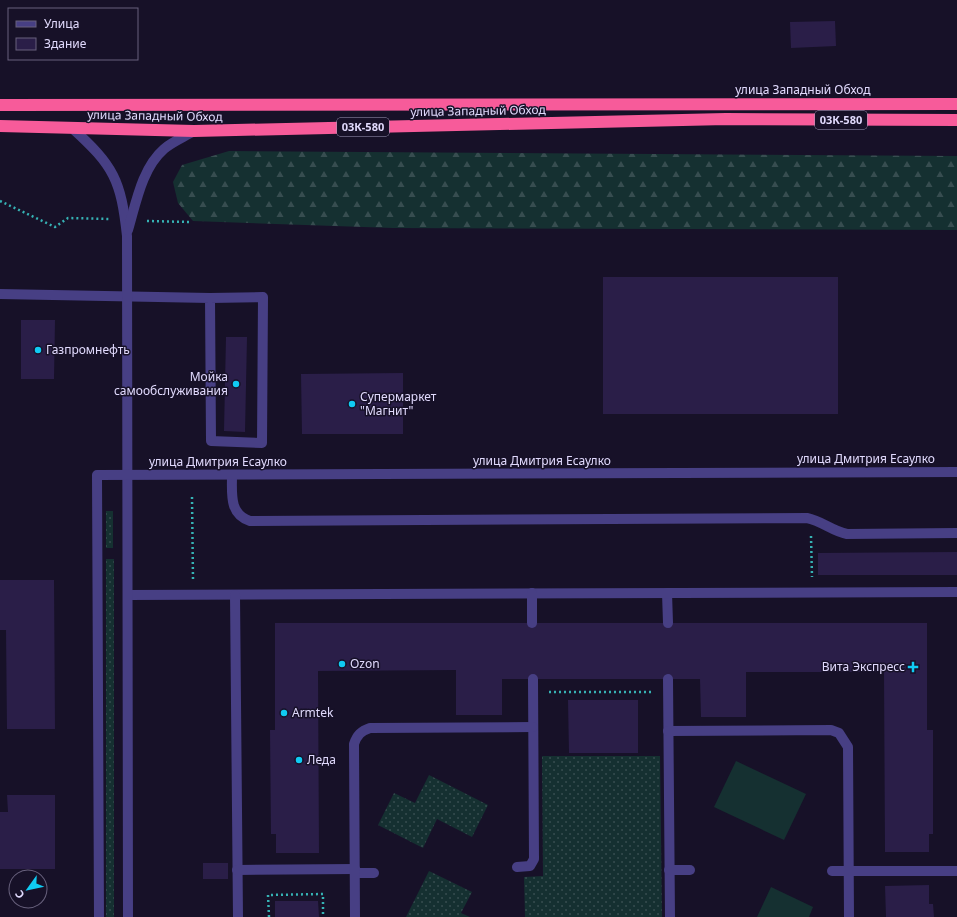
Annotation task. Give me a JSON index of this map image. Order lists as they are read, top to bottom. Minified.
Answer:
{"streets":{"highway":["улица Западный Обход","03К-580"],"street":["улица Дмитрия Есаулко"]},"places":{"other":["Газпромнефть","Мойка самообслуживания","Супермаркет \"Магнит\"","Ozon","Armtek","Леда"],"health":["Вита Экспресс"]},"legend":["Улица","Здание"],"north":"bottom left"}
